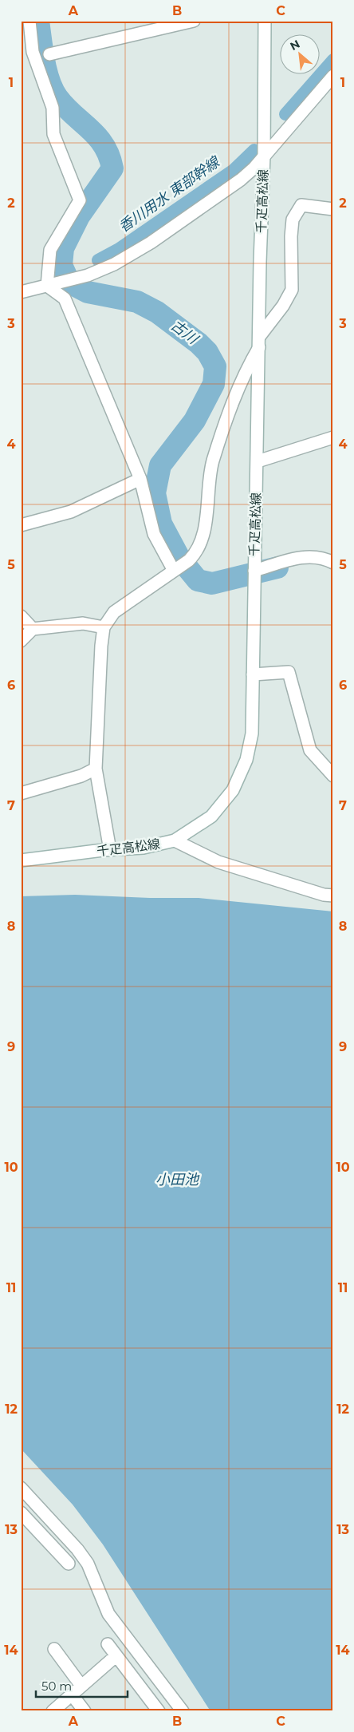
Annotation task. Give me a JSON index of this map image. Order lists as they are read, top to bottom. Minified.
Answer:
{"streets":{"street":["千疋高松線"]},"water":["香川用水 東部幹線","古川","小田池"],"scale_bar":"50 m","north":"top left","grid":{"columns":["A","B","C"],"rows":["1","2","3","4","5","6","7","8","9","10","11","12","13","14"]}}
